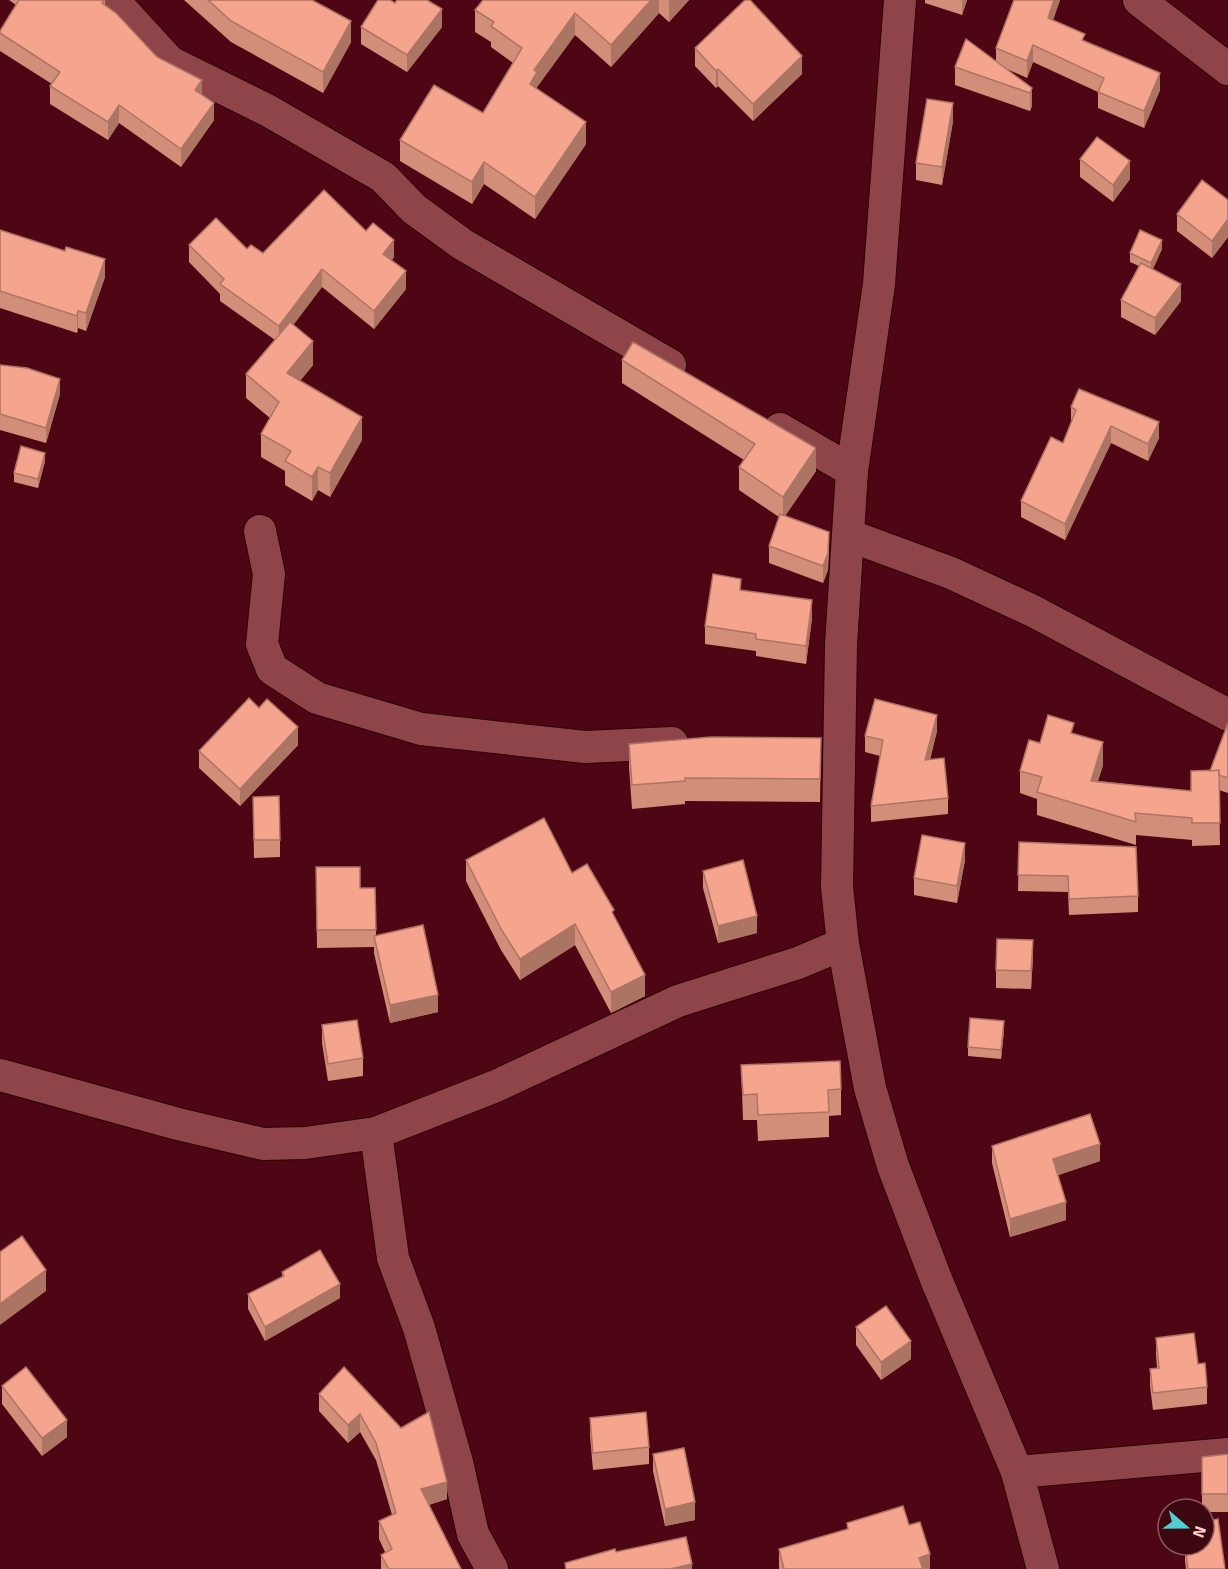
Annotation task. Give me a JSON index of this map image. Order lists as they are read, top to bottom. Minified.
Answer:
{"north":"right"}
